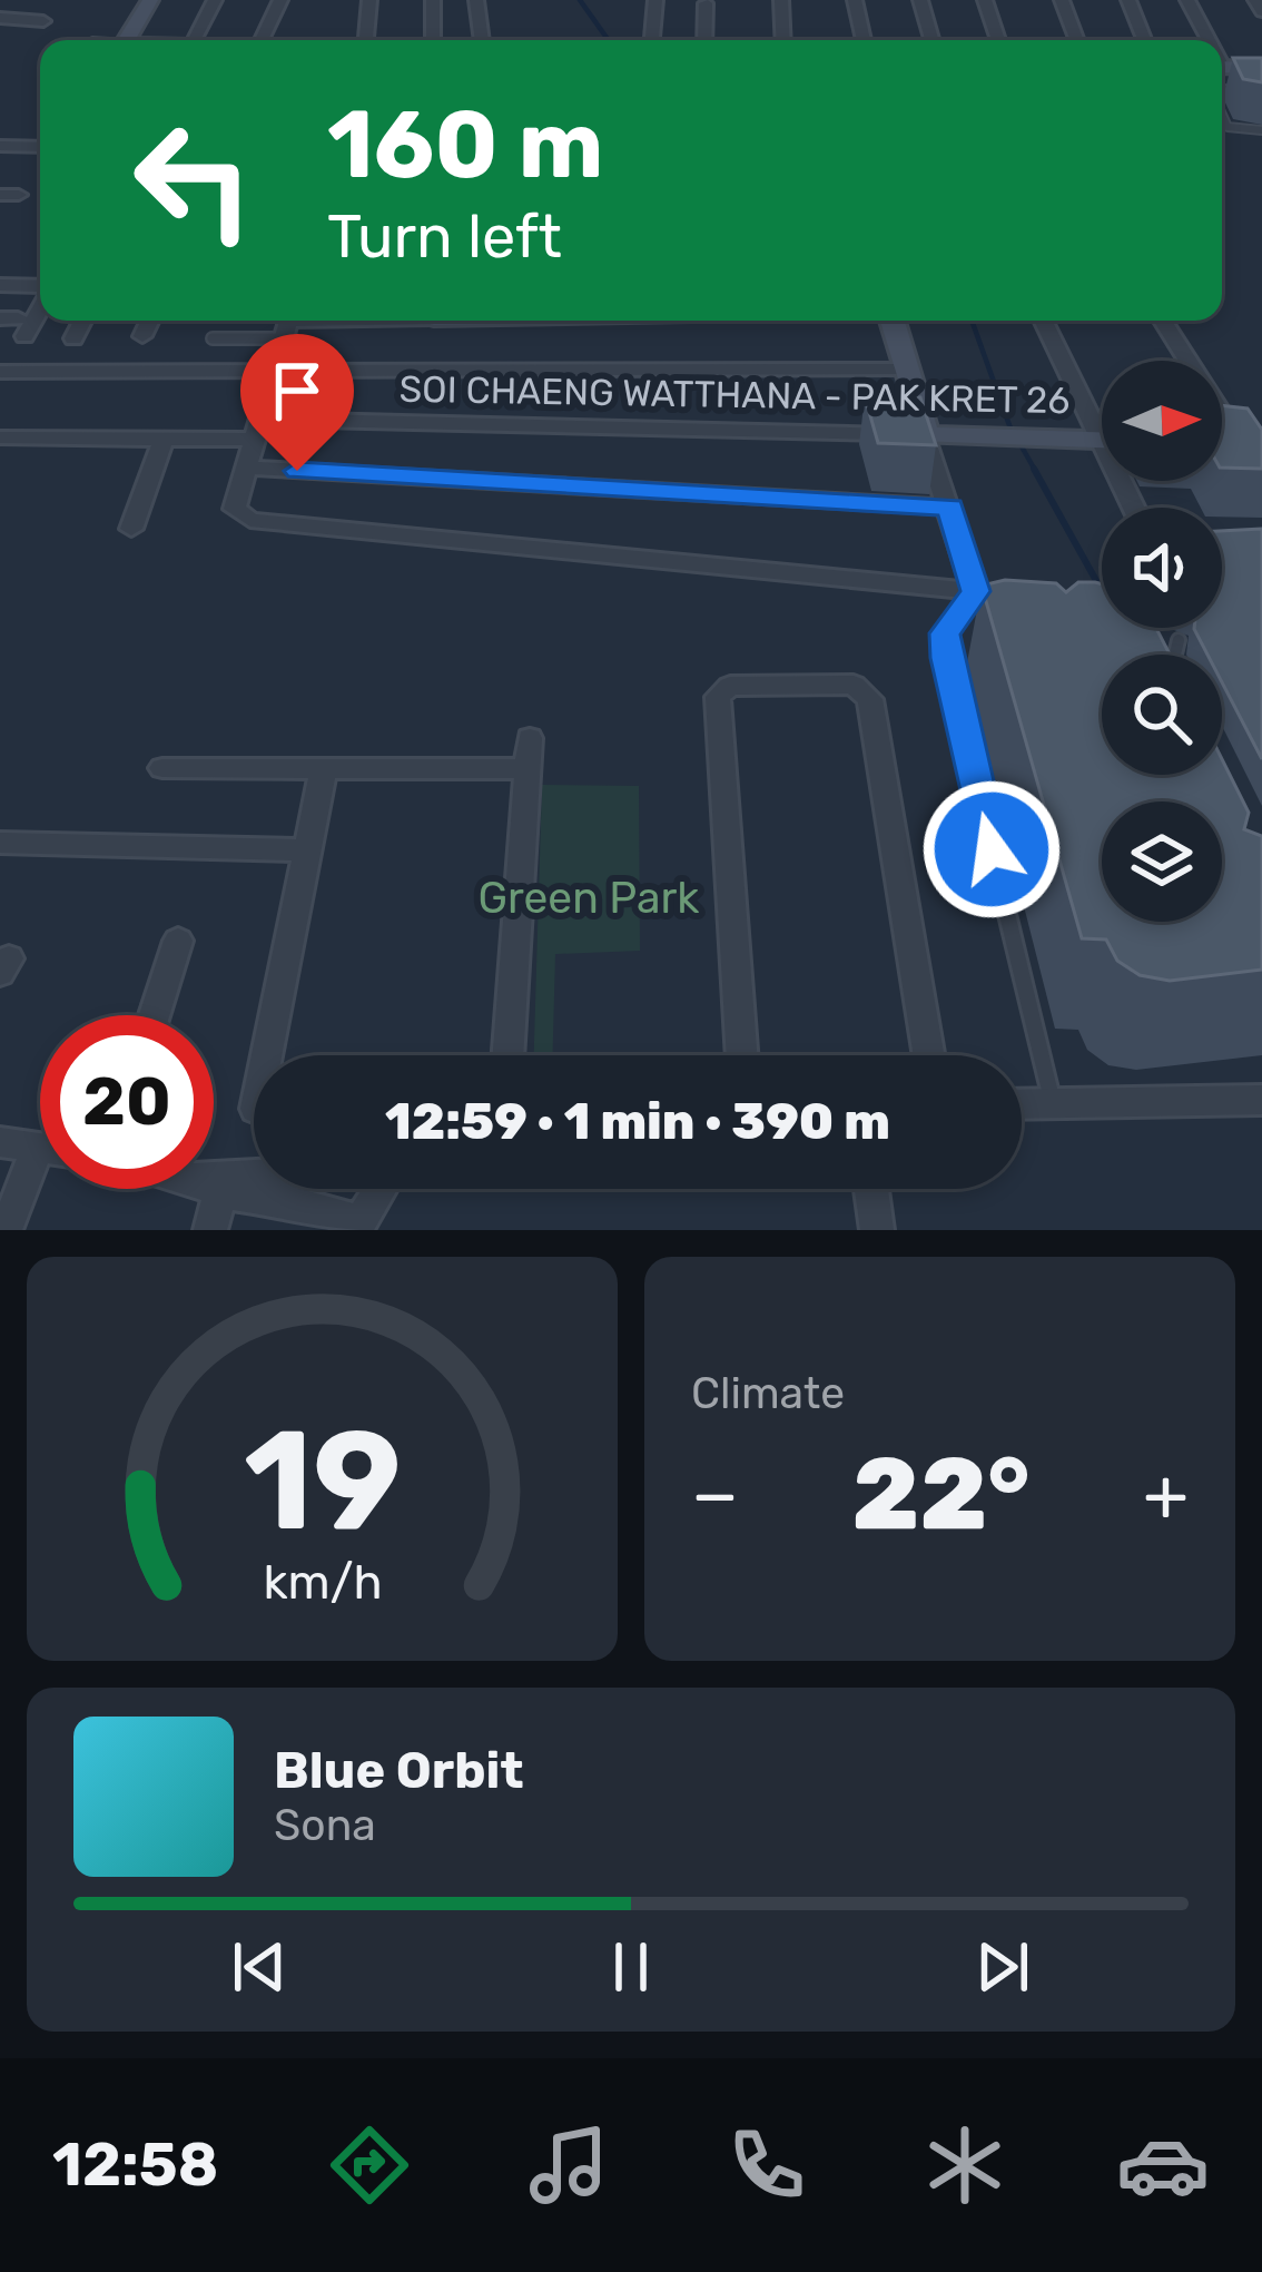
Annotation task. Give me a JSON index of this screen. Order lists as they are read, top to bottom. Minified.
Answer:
{"streets":{"street":["SOI CHAENG WATTHANA - PAK KRET 26"]},"parks":["Green Park"],"north":"right","page":{"turn":["160 m","Turn left"],"limit":"20","trip":"12:59 · 1 min · 390 m","tile":"Climate","heat":["−","22°","+"],"song":["Blue Orbit","Sona"],"tabs":"12:58","gauge":["19","km/h"]}}
